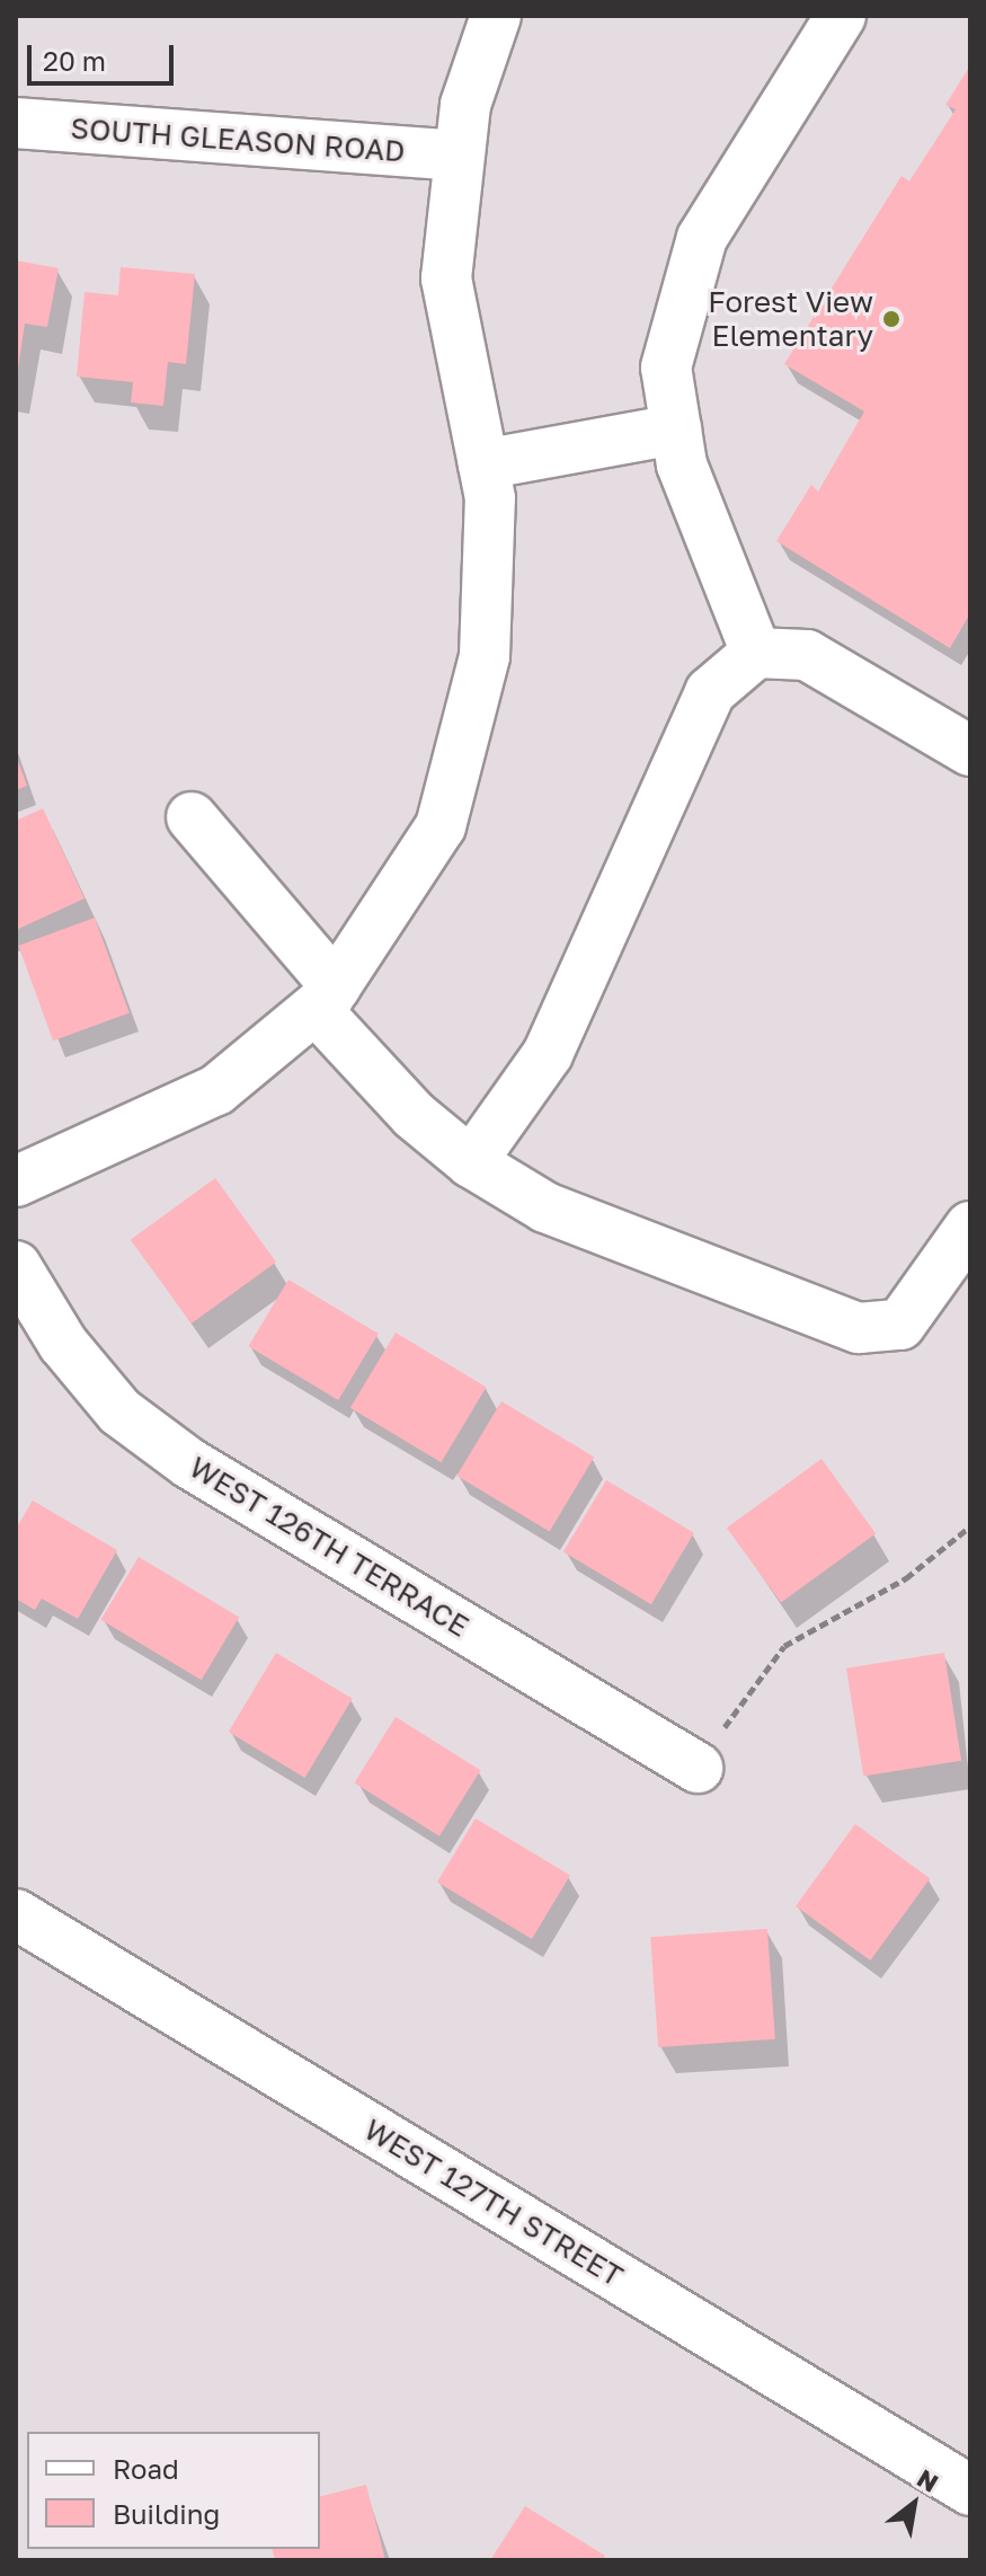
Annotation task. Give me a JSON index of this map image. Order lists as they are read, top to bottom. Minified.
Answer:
{"streets":{"street":["SOUTH GLEASON ROAD","WEST 126TH TERRACE","WEST 127TH STREET"]},"places":["Forest View Elementary"],"legend":["Road","Building"],"scale_bar":"20 m","north":"top right"}
